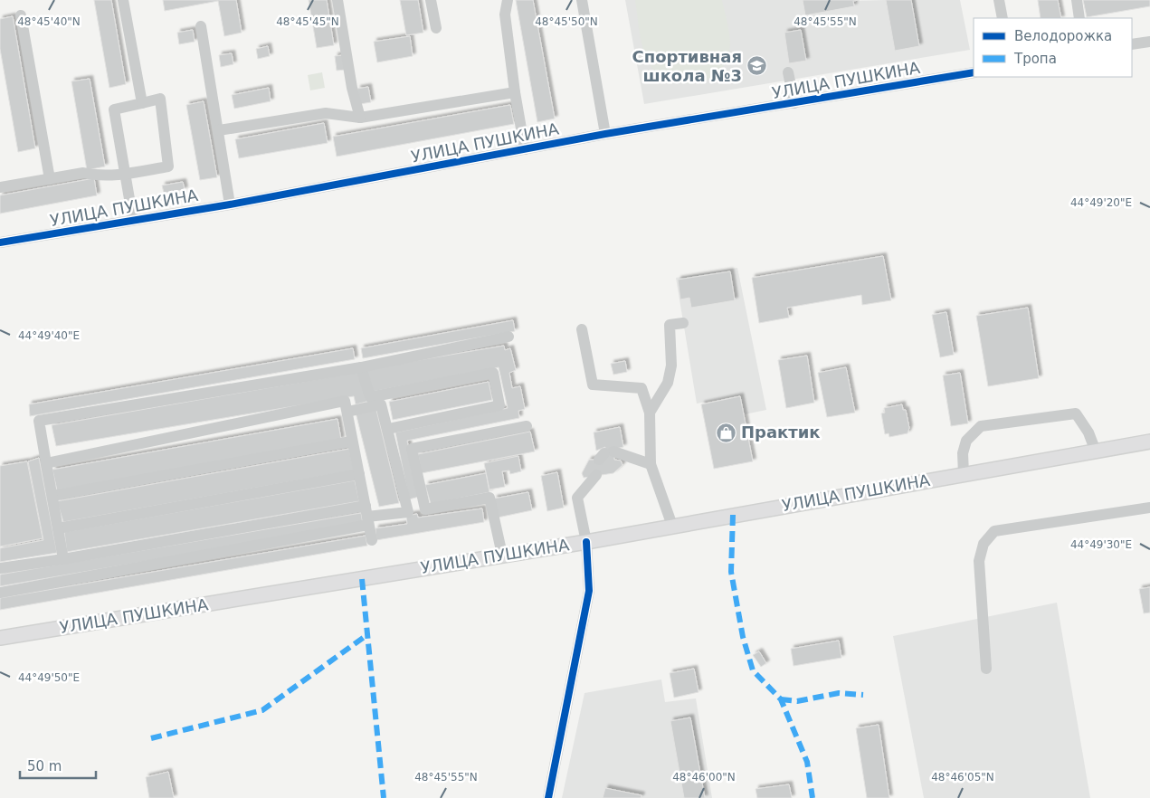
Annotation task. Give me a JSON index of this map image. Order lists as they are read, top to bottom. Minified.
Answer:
{"streets":{"main road":["УЛИЦА ПУШКИНА"]},"places":{"school or university":["Спортивная школа №3"],"shop":["Практик"]},"legend":["Велодорожка","Тропа"],"scale_bar":"50 m","coordinates":["48°45'55\"N","48°45'40\"N","48°45'45\"N","48°45'50\"N","44°49'20\"E","44°49'40\"E","44°49'30\"E","44°49'50\"E","48°46'00\"N","48°46'05\"N"]}
